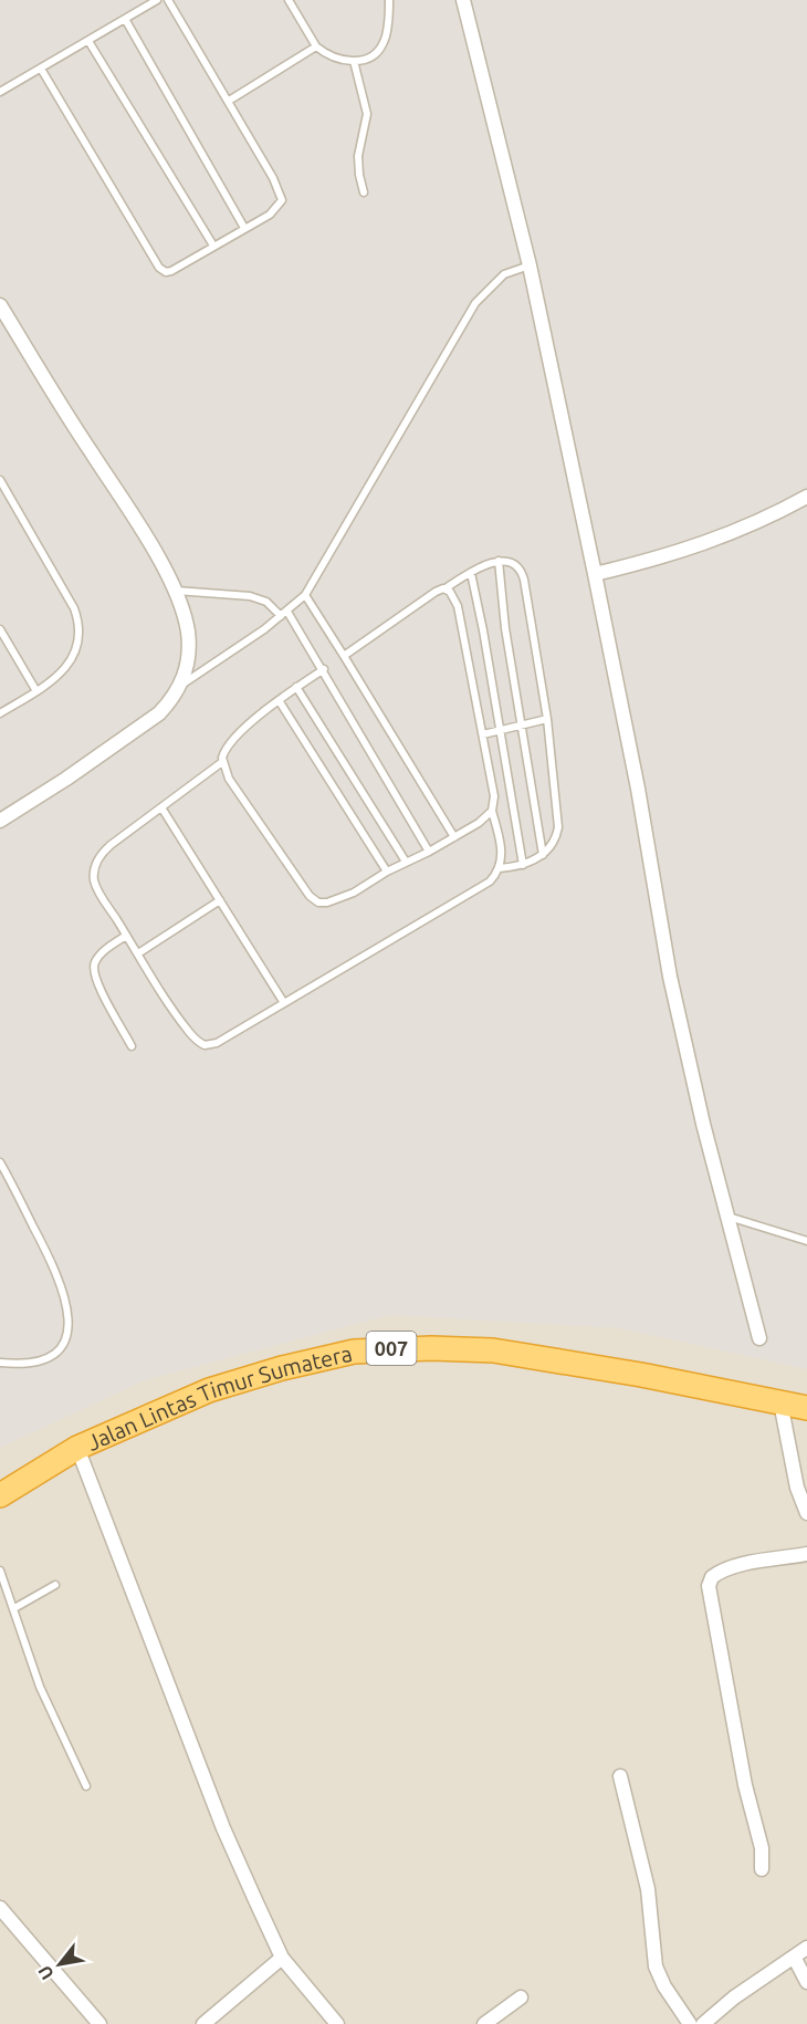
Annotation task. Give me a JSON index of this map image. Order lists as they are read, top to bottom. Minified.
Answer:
{"streets":{"highway":["007","Jalan Lintas Timur Sumatera"]},"north":"bottom left"}
